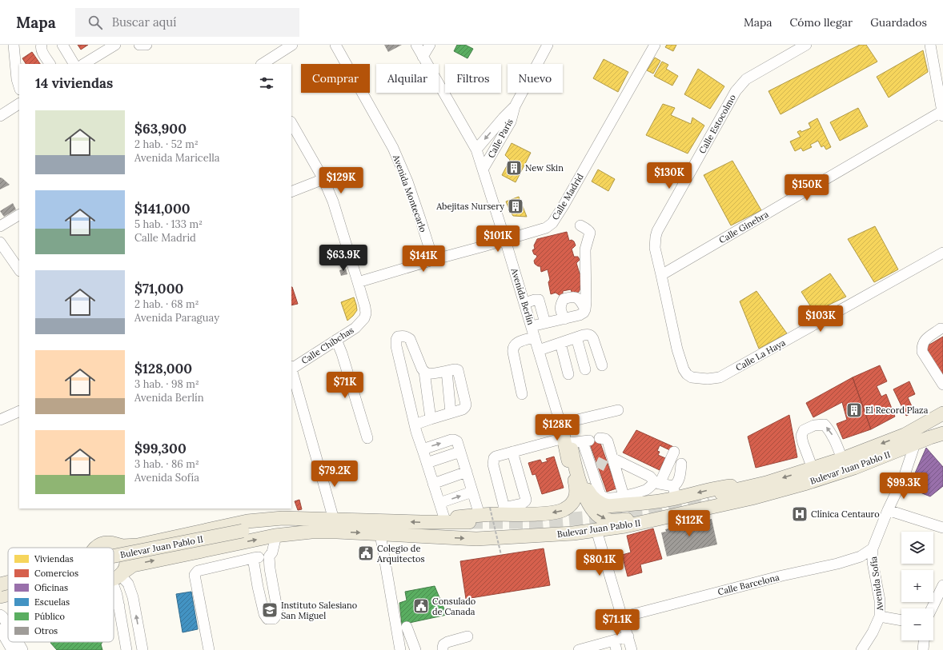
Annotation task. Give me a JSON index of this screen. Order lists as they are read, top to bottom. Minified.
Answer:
{"streets":{"main road":["Bulevar Juan Pablo II"],"street":["Calle Estocolmo","Calle París","Avenida Montecarlo","Calle Madrid","Calle Ginebra","Avenida Berlín","Calle Chibchas","Calle La Haya","Avenida Sofía","Calle Barcelona"]},"crossings":[["Calle Estocolmo","Calle Ginebra"],["Calle Estocolmo","Calle La Haya"],["Calle París","Avenida Berlín"],["Avenida Montecarlo","Calle Madrid"],["Calle Madrid","Avenida Berlín"],["Calle Madrid","Calle Chibchas"],["Avenida Berlín","Bulevar Juan Pablo II"],["Bulevar Juan Pablo II","Avenida Sofía"],["Avenida Sofía","Calle Barcelona"]],"places":{"building":["New Skin","Abejitas Nursery","El Record Plaza"],"hospital":["Clínica Centauro"],"public building":["Colegio de Arquitectos","Consulado de Canada"],"school or university":["Instituto Salesiano San Miguel"]},"legend":["Viviendas","Comercios","Oficinas","Escuelas","Público","Otros"],"page":{"header":"Mapa","search":"Buscar aquí","nav":["Mapa","Cómo llegar","Guardados"],"chip":["Comprar","Alquilar","Filtros","Nuevo"],"heading":"14 viviendas","list":[{"name":"$63,900","note":"2 hab. · 52 m² · Avenida Maricella"},{"name":"$141,000","note":"5 hab. · 133 m² · Calle Madrid"},{"name":"$71,000","note":"2 hab. · 68 m² · Avenida Paraguay"},{"name":"$128,000","note":"3 hab. · 98 m² · Avenida Berlín"},{"name":"$99,300","note":"3 hab. · 86 m² · Avenida Sofía"}],"price":["$130K","$129K","$150K","$101K","$63.9K","$141K","$103K","$71K","$128K","$79.2K","$99.3K","$112K","$80.1K","$71.1K"],"map_buttons":["+","−"]}}
